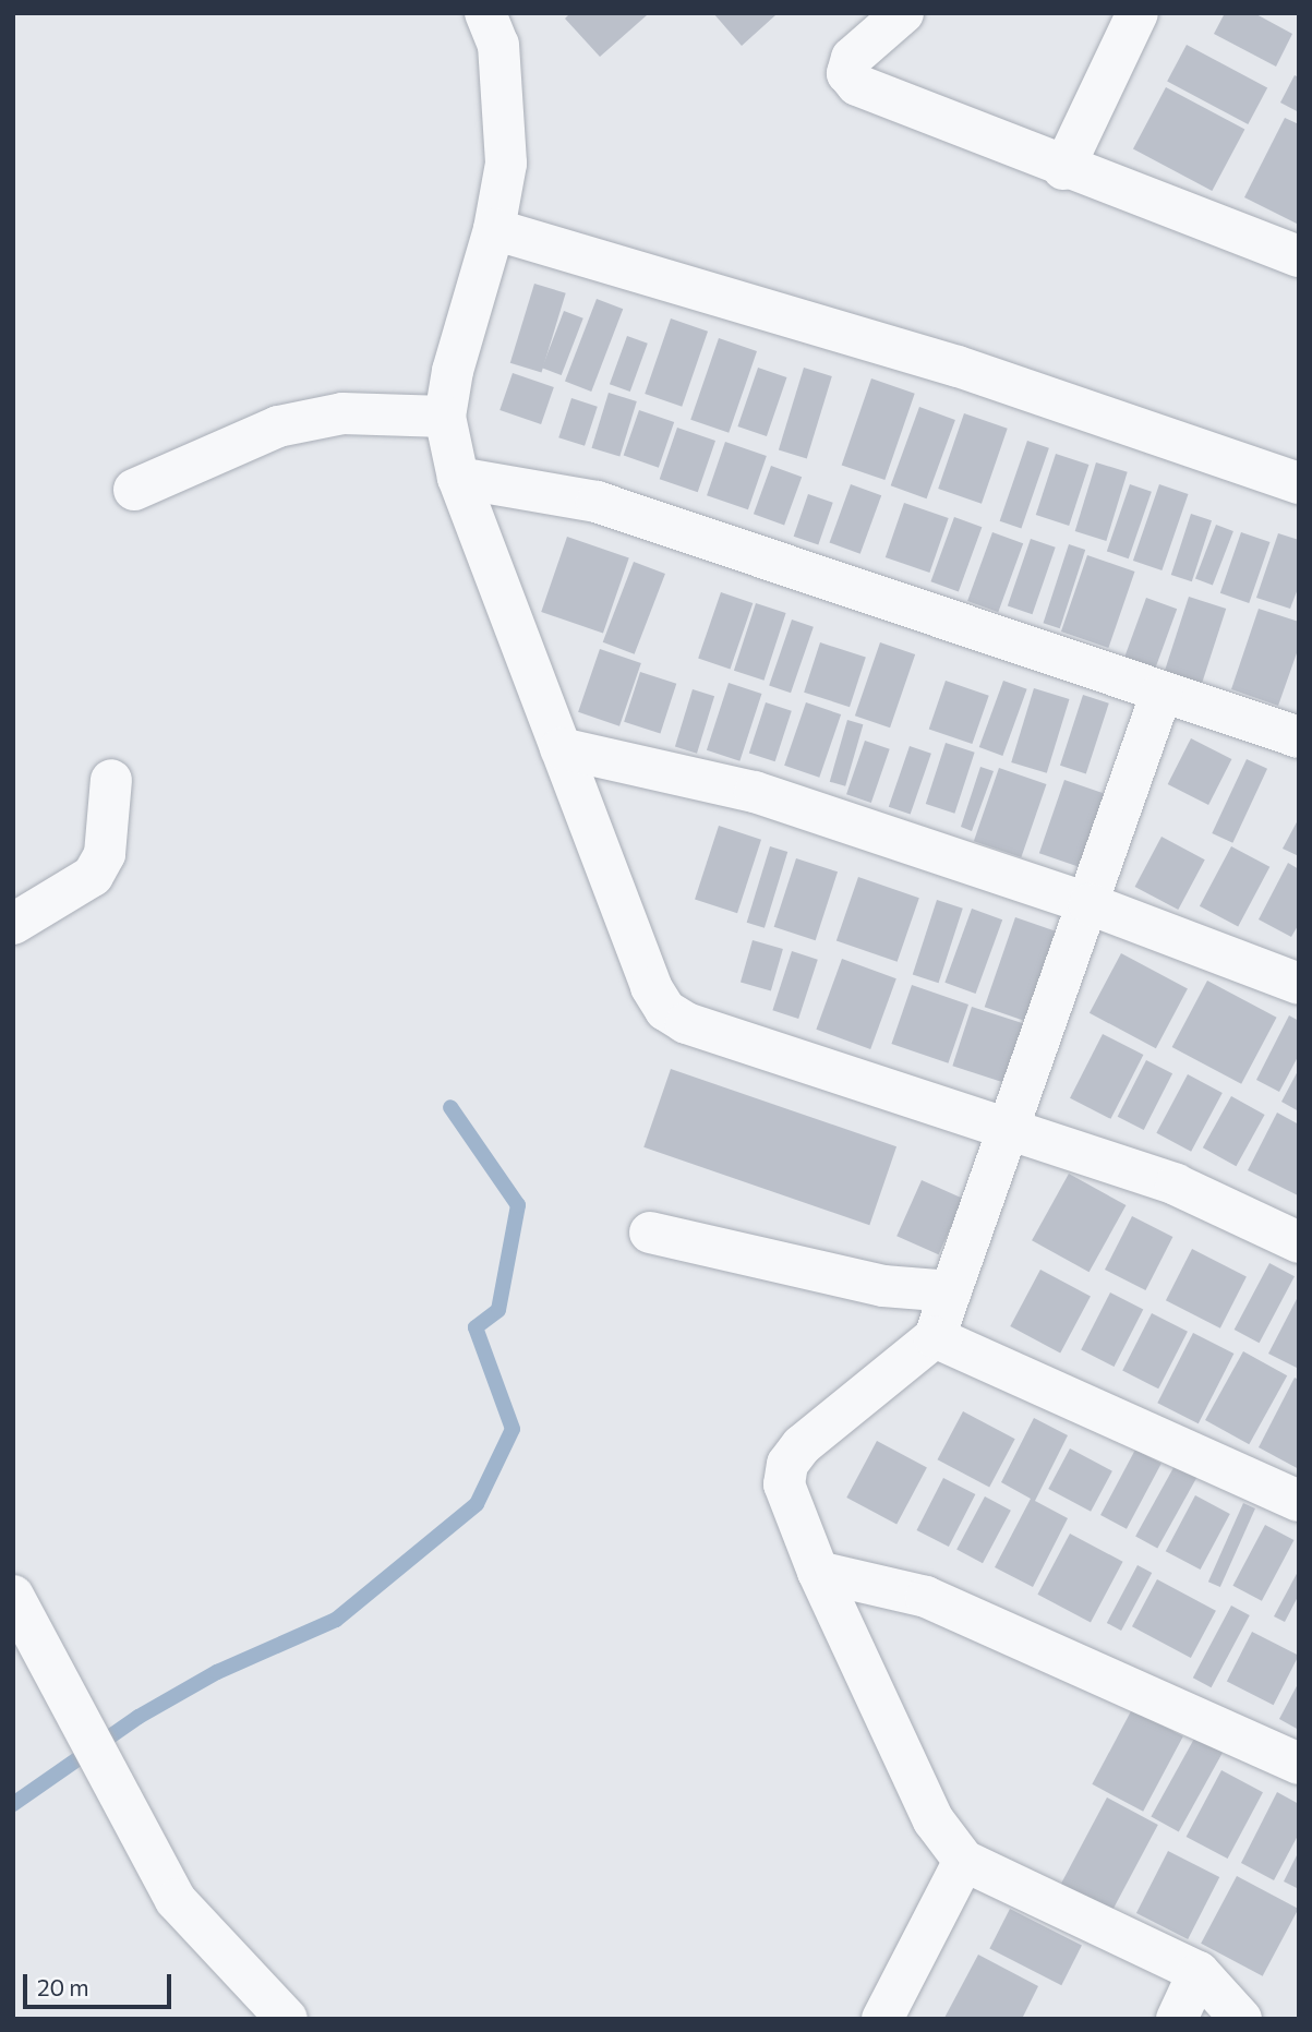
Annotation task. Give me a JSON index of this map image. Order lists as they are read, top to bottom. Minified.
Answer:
{"scale_bar":"20 m"}
